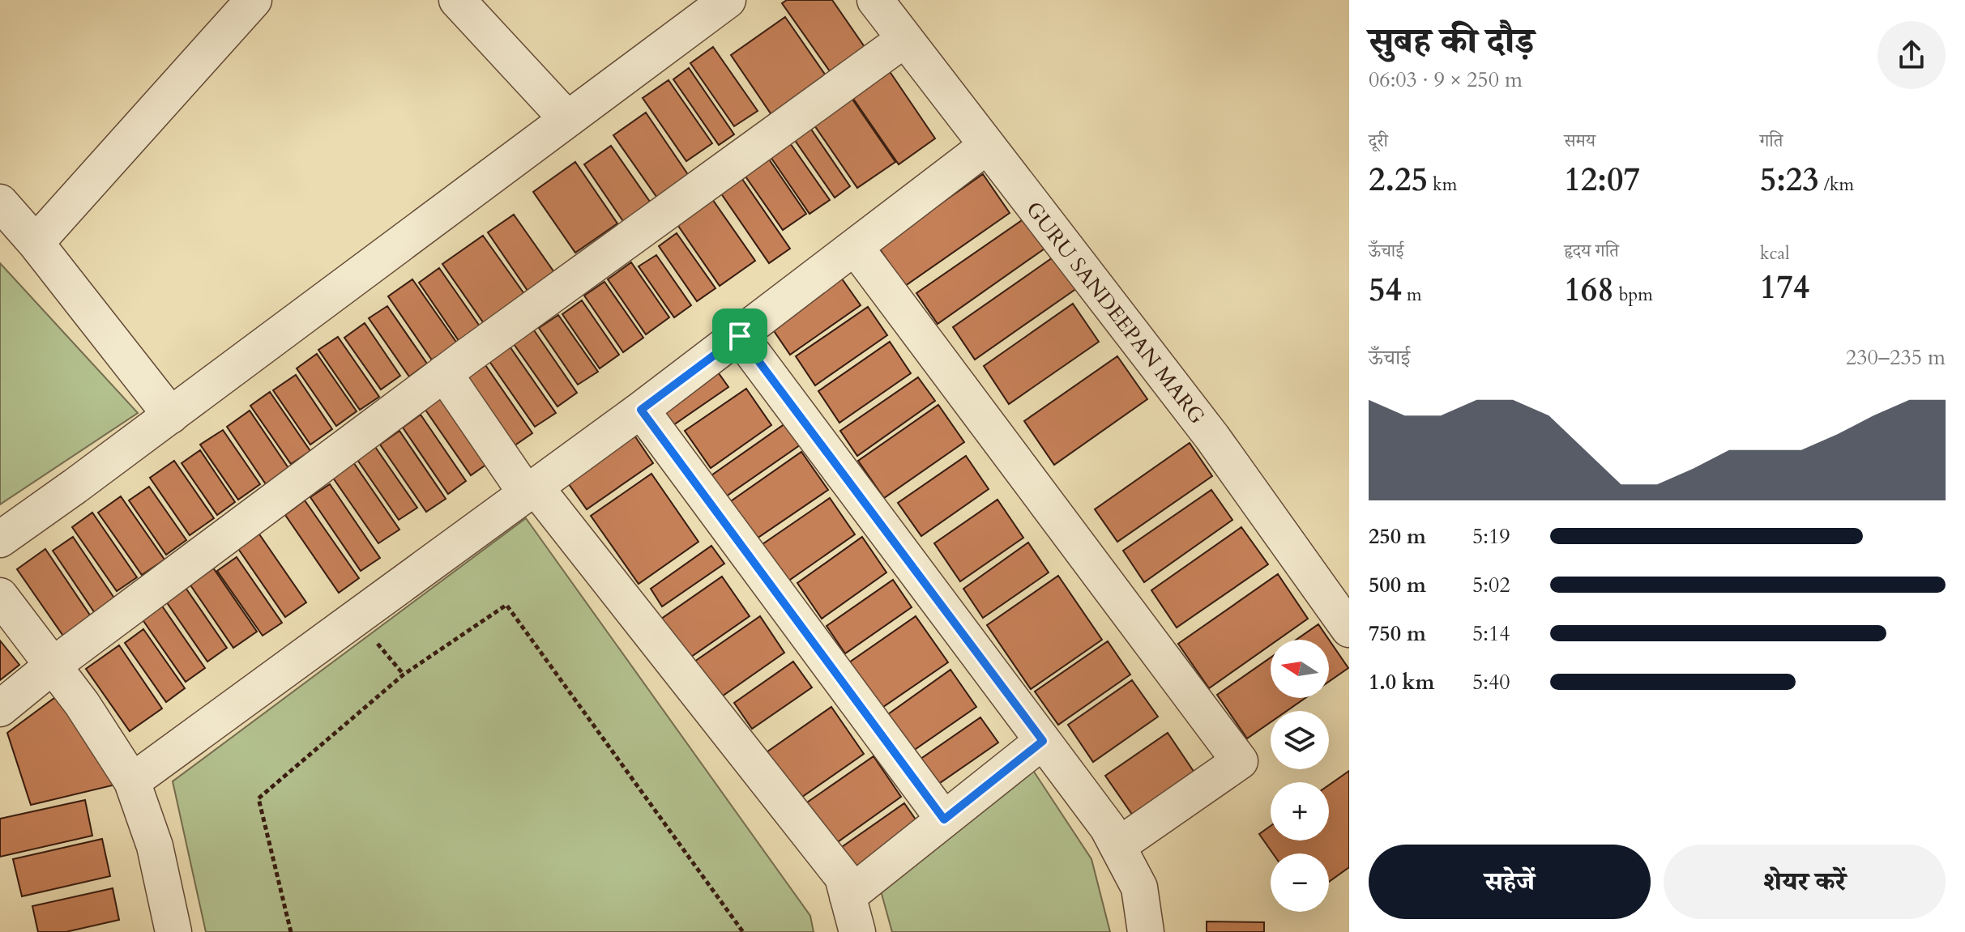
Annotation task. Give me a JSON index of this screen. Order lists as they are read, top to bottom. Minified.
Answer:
{"streets":{"street":["GURU SANDEEPAN MARG"]},"north":"left","page":{"heading":["सुबह की दौड़","06:03 · 9 × 250 m"],"stats":[["दूरी","2.25 km"],["समय","12:07"],["गति","5:23 /km"],["ऊँचाई","54 m"],["हृदय गति","168 bpm"],["kcal","174"]],"chart":["ऊँचाई","230–235 m"],"list":[{"name":"250 m","note":"5:19"},{"name":"500 m","note":"5:02"},{"name":"750 m","note":"5:14"},{"name":"1.0 km","note":"5:40"}],"map_buttons":["+","−"],"buttons":["सहेजें","शेयर करें"]}}
